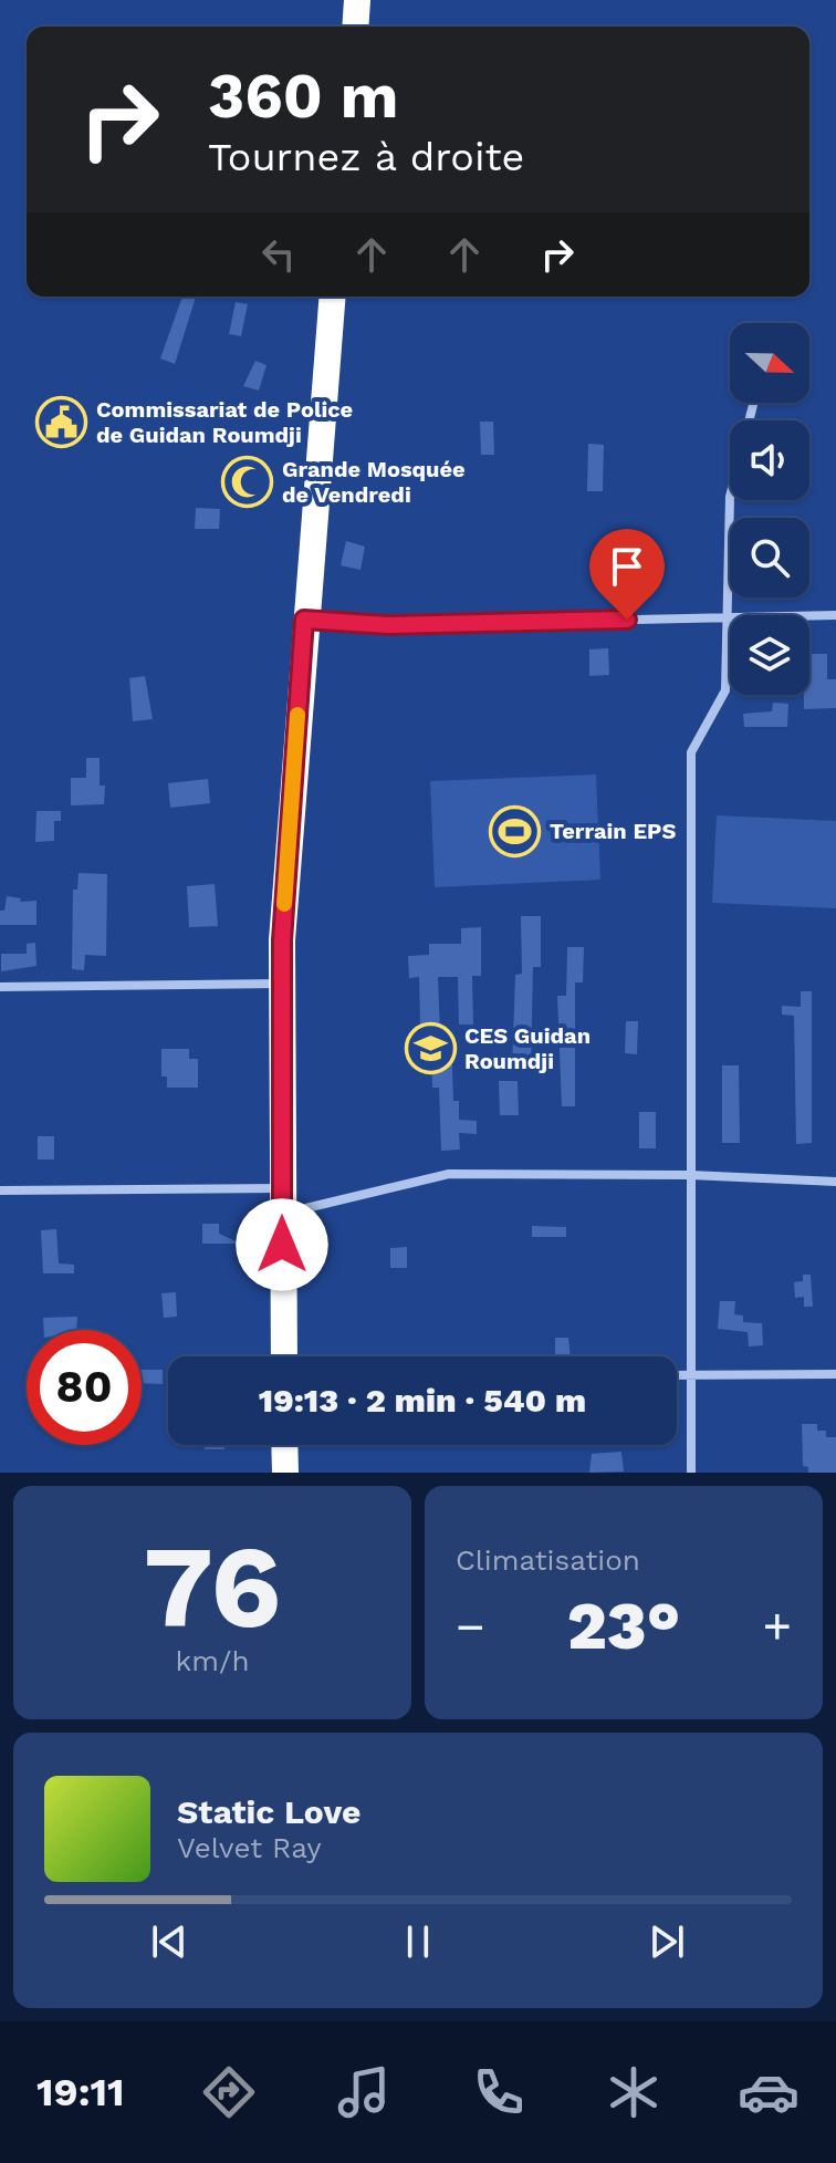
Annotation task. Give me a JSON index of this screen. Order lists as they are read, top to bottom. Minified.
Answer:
{"places":{"public building":["Commissariat de Police de Guidan Roumdji"],"mosque":["Grande Mosquée de Vendredi"],"sports":["Terrain EPS"],"school or university":["CES Guidan Roumdji"]},"north":"right","page":{"turn":["360 m","Tournez à droite"],"limit":"80","trip":"19:13 · 2 min · 540 m","tile":[["76","km/h"],"Climatisation"],"heat":["−","23°","+"],"song":["Static Love","Velvet Ray"],"tabs":"19:11"}}
